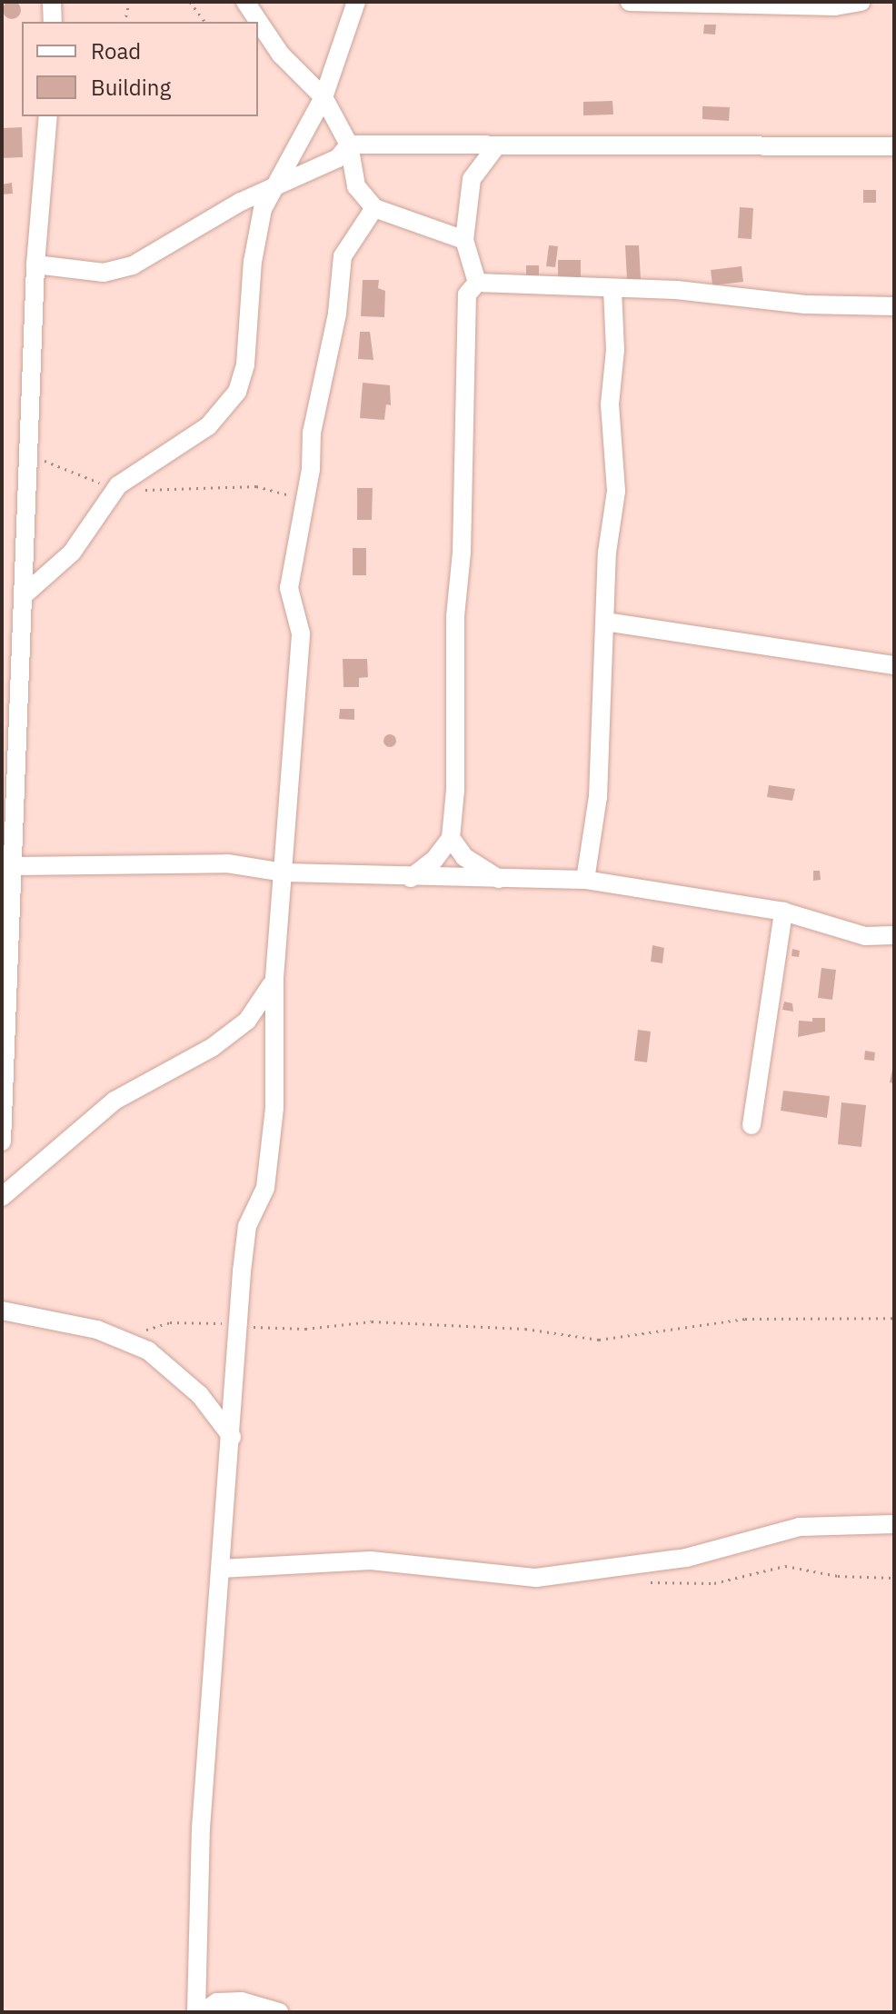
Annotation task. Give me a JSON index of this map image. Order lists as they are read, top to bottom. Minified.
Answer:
{"legend":["Road","Building"]}
